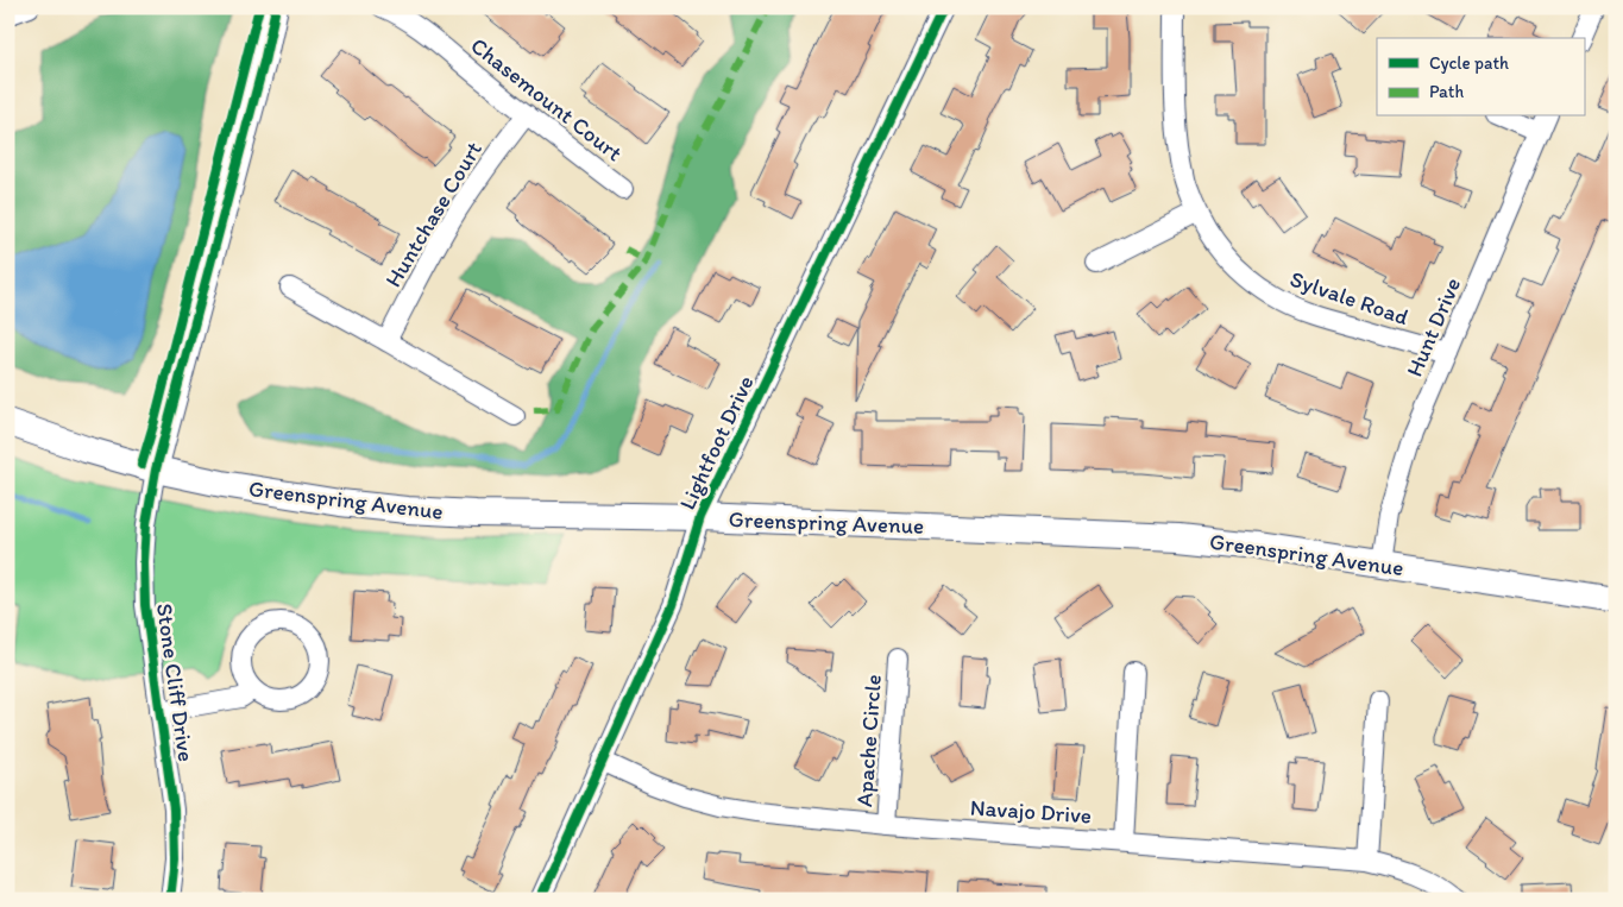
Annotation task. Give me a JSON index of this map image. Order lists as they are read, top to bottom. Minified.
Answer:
{"streets":{"main road":["Greenspring Avenue"],"street":["Chasemount Court","Huntchase Court","Sylvale Road","Hunt Drive","Lightfoot Drive","Stone Cliff Drive","Apache Circle","Navajo Drive"]},"crossings":[["Chasemount Court","Huntchase Court"],["Sylvale Road","Hunt Drive"],["Hunt Drive","Greenspring Avenue"],["Lightfoot Drive","Greenspring Avenue"],["Lightfoot Drive","Navajo Drive"],["Greenspring Avenue","Stone Cliff Drive"],["Apache Circle","Navajo Drive"]],"legend":["Cycle path","Path"]}
